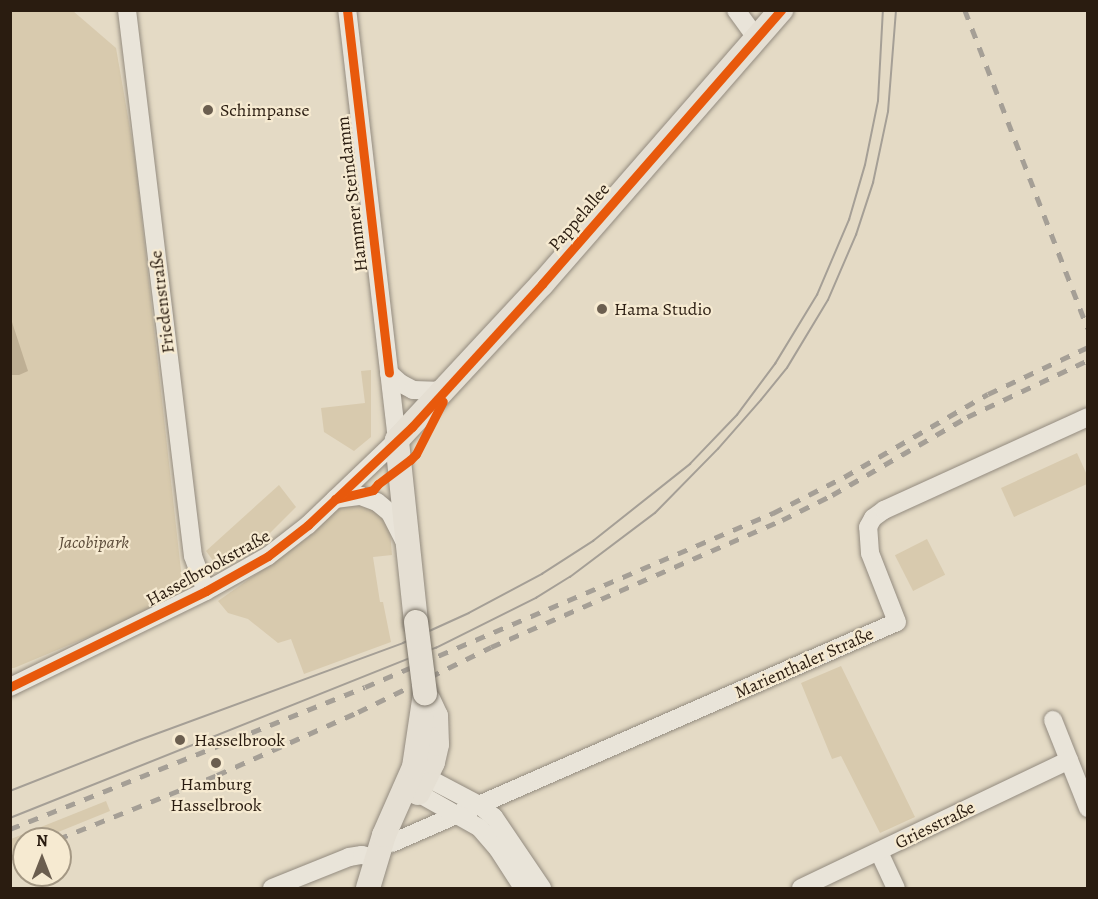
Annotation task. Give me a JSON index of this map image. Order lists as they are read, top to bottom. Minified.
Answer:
{"streets":{"main road":["Hammer Steindamm","Pappelallee"],"street":["Friedenstraße","Hasselbrookstraße","Marienthaler Straße","Griesstraße"]},"crossings":[["Hammer Steindamm","Pappelallee"],["Hammer Steindamm","Hasselbrookstraße"],["Hammer Steindamm","Marienthaler Straße"],["Pappelallee","Hasselbrookstraße"],["Friedenstraße","Hasselbrookstraße"]],"parks":["Jacobipark"],"places":["Schimpanse","Hama Studio","Hasselbrook","Hamburg Hasselbrook"],"north":"top"}
